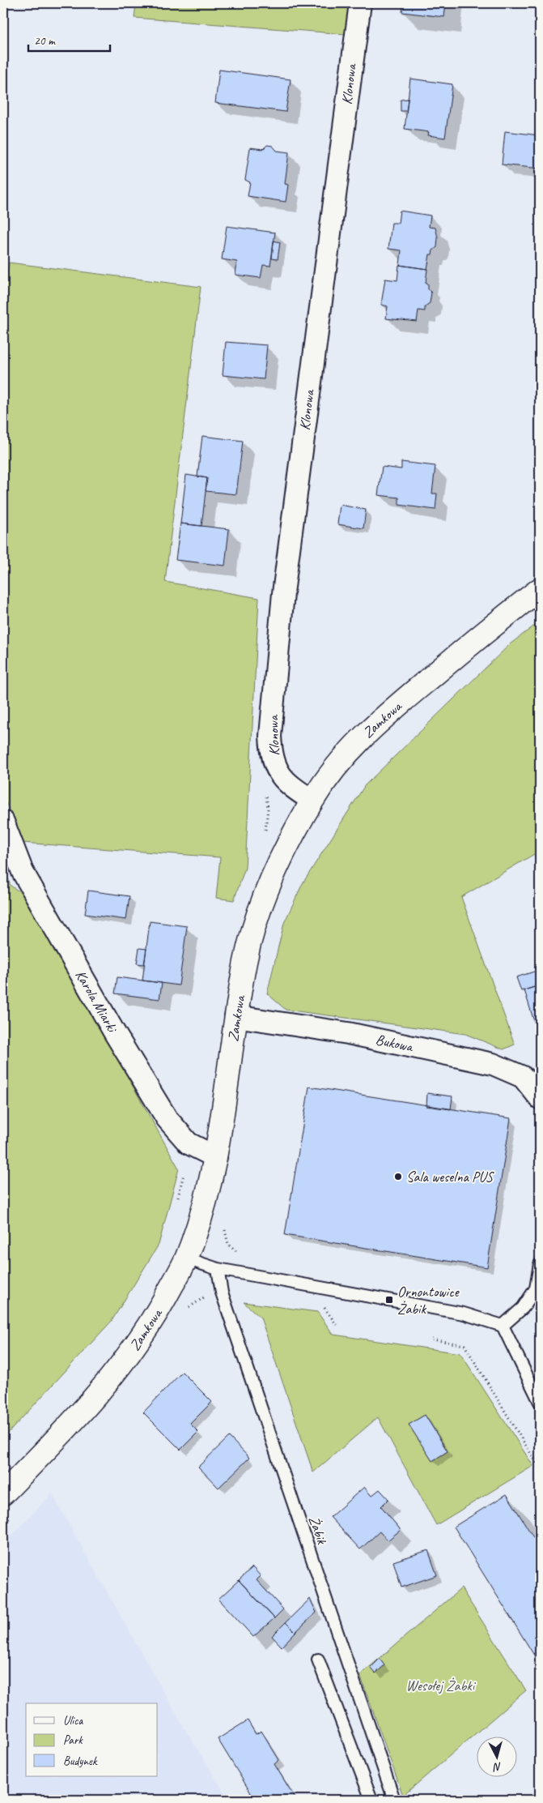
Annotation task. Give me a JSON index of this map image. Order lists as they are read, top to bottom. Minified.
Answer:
{"streets":{"street":["Klonowa","Zamkowa","Karola Miarki","Bukowa"],"lane":["Żabik"]},"crossings":[["Klonowa","Zamkowa"],["Zamkowa","Karola Miarki"],["Zamkowa","Bukowa"]],"parks":["Wesołej Żabki"],"places":{"other":["Sala weselna PUS"],"transit":["Ornontowice Żabik"]},"legend":["Ulica","Park","Budynek"],"scale_bar":"20 m","north":"bottom"}
